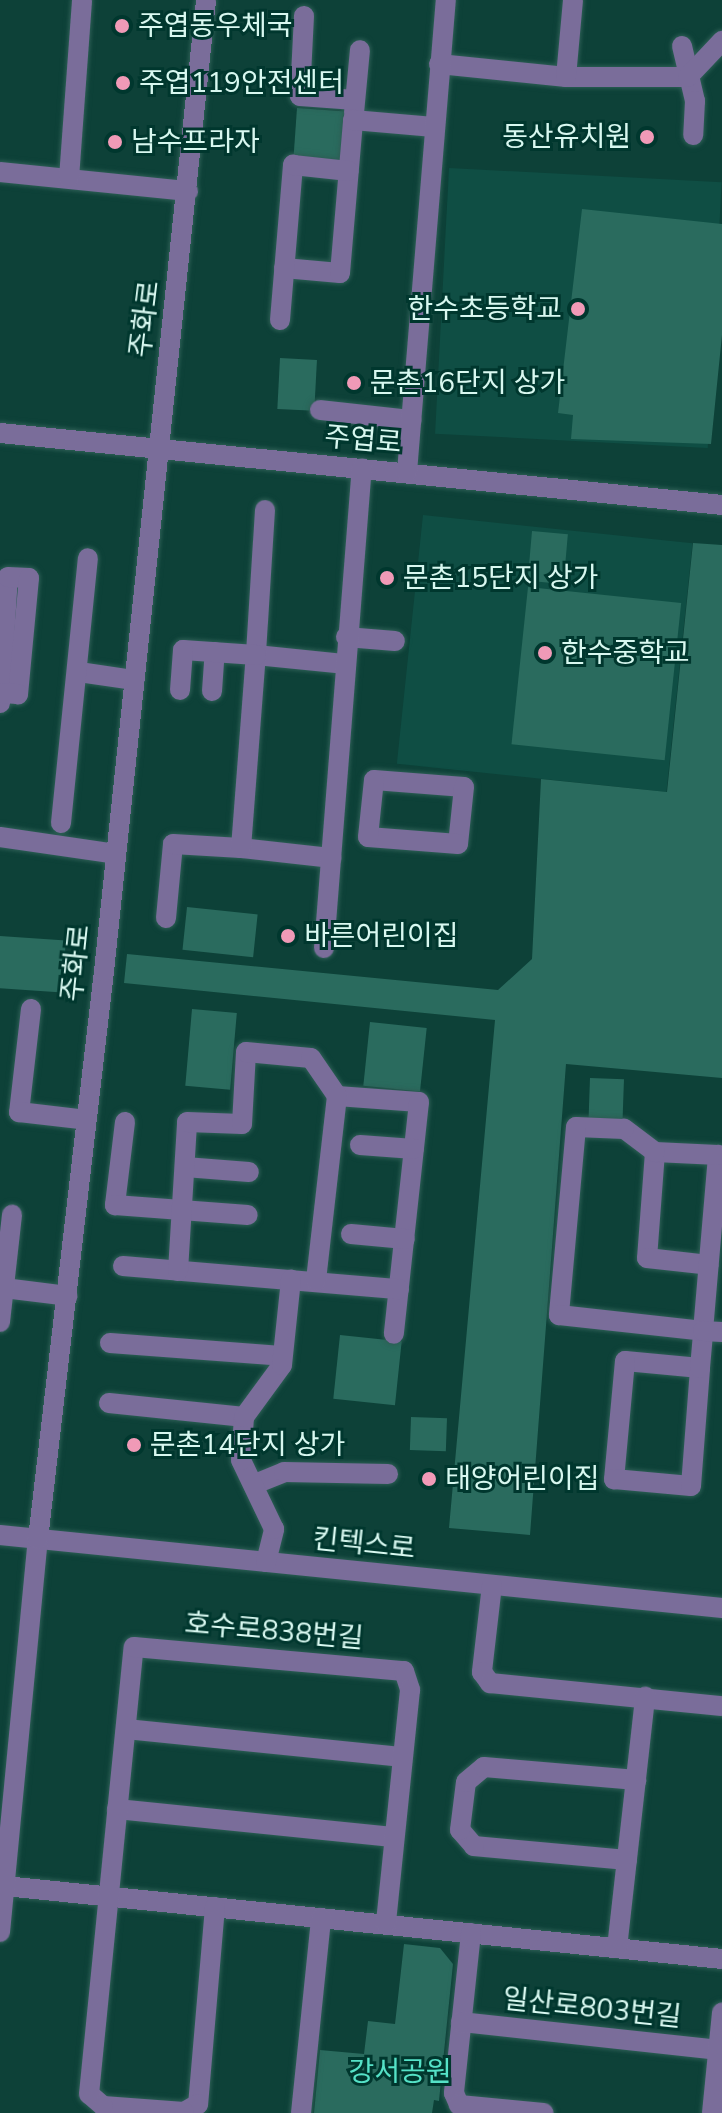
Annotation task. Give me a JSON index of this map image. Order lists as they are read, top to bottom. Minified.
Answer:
{"streets":{"street":["주화로","주엽로","킨텍스로","호수로838번길","일산로803번길"]},"crossings":[["주화로","주엽로"],["주화로","킨텍스로"]],"parks":["강서공원"],"places":["주엽동우체국","주엽119안전센터","동산유치원","남수프라자","한수초등학교","문촌16단지 상가","문촌15단지 상가","한수중학교","바른어린이집","문촌14단지 상가","태양어린이집"]}
